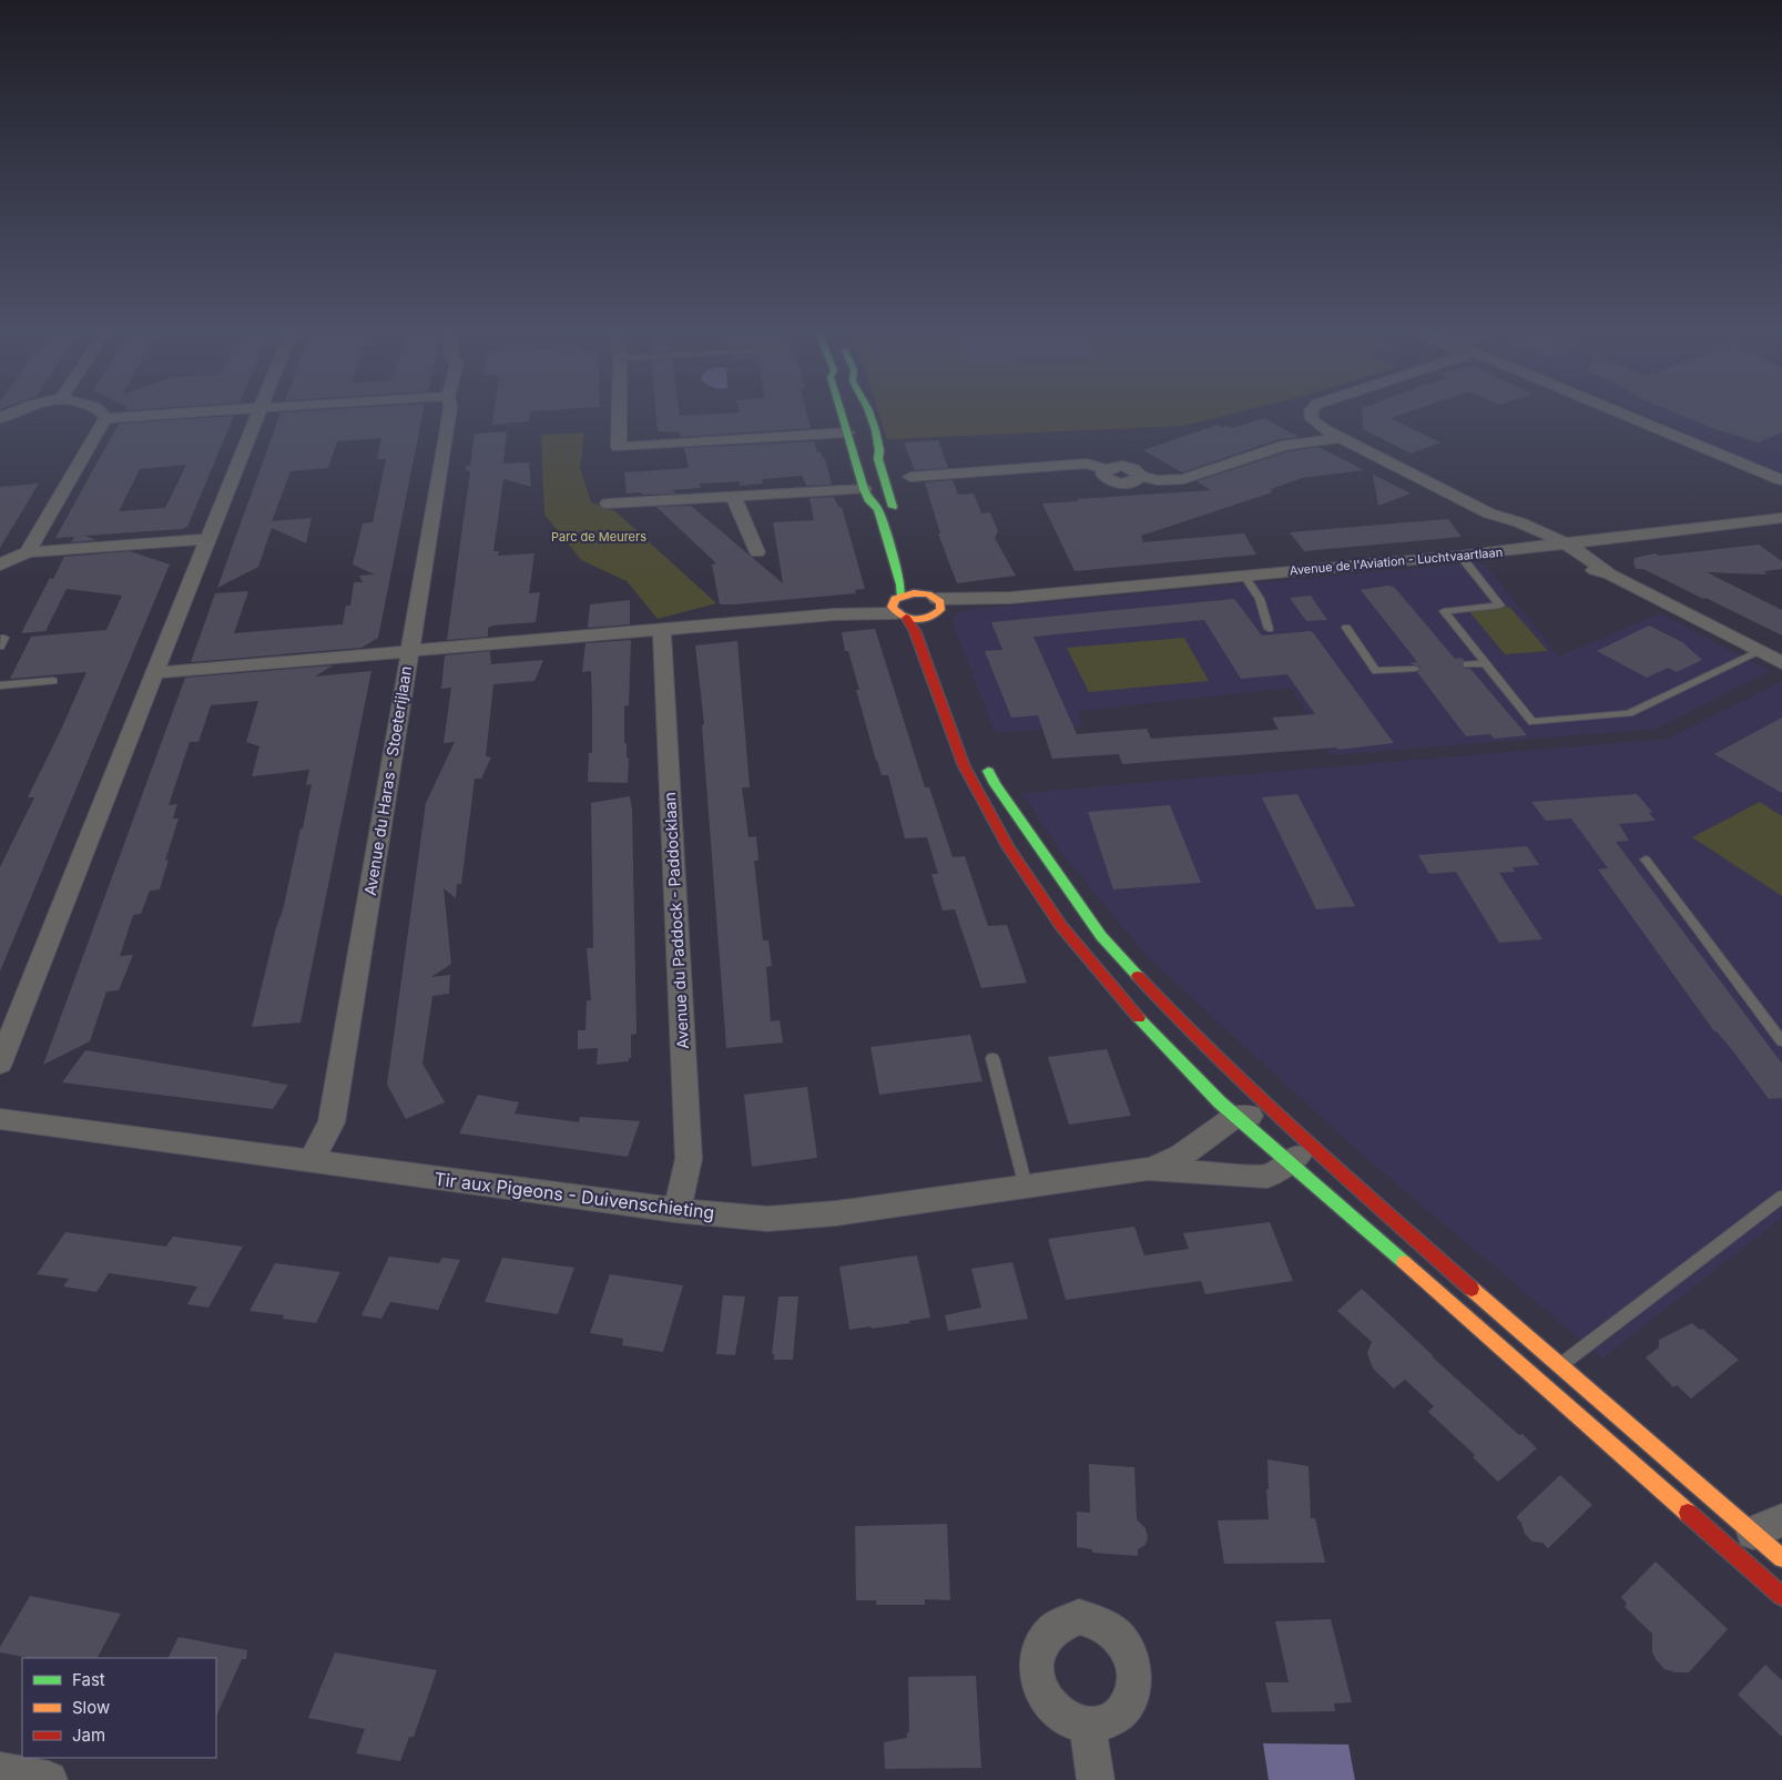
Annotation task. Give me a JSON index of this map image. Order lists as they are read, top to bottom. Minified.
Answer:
{"streets":{"street":["Avenue de l'Aviation - Luchtvaartlaan","Avenue du Haras - Stoeterijlaan","Avenue du Paddock - Paddocklaan","Tir aux Pigeons - Duivenschieting"]},"crossings":[["Avenue du Haras - Stoeterijlaan","Tir aux Pigeons - Duivenschieting"],["Avenue du Paddock - Paddocklaan","Tir aux Pigeons - Duivenschieting"]],"parks":["Parc de Meurers"],"legend":["Fast","Slow","Jam"]}
